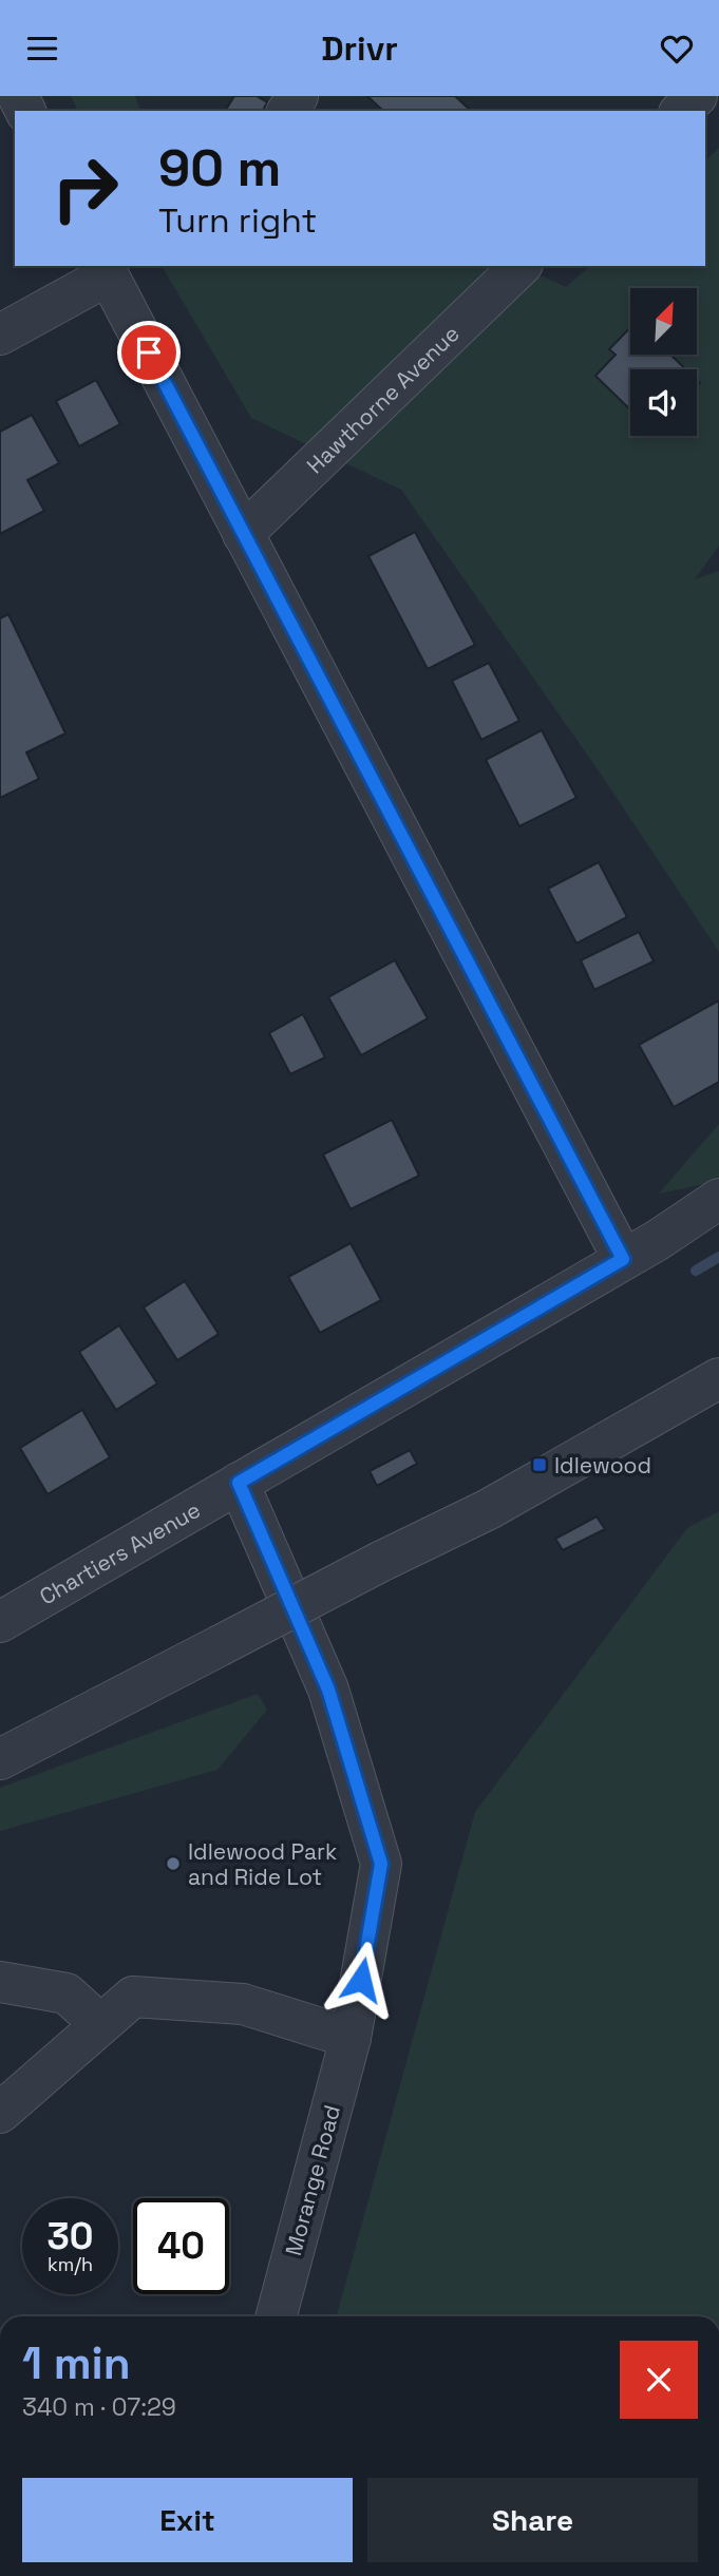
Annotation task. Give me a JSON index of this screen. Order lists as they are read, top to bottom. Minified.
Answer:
{"streets":{"street":["Hawthorne Avenue","Chartiers Avenue","Morange Road"]},"crossings":[["Chartiers Avenue","Morange Road"]],"places":{"transit":["Idlewood"],"other":["Idlewood Park and Ride Lot"]},"north":"top right","page":{"header":"Drivr","turn":["90 m","Turn right"],"speed":"30 km/h","limit":"40","heading":["1 min","340 m · 07:29"],"buttons":["Exit","Share"]}}
